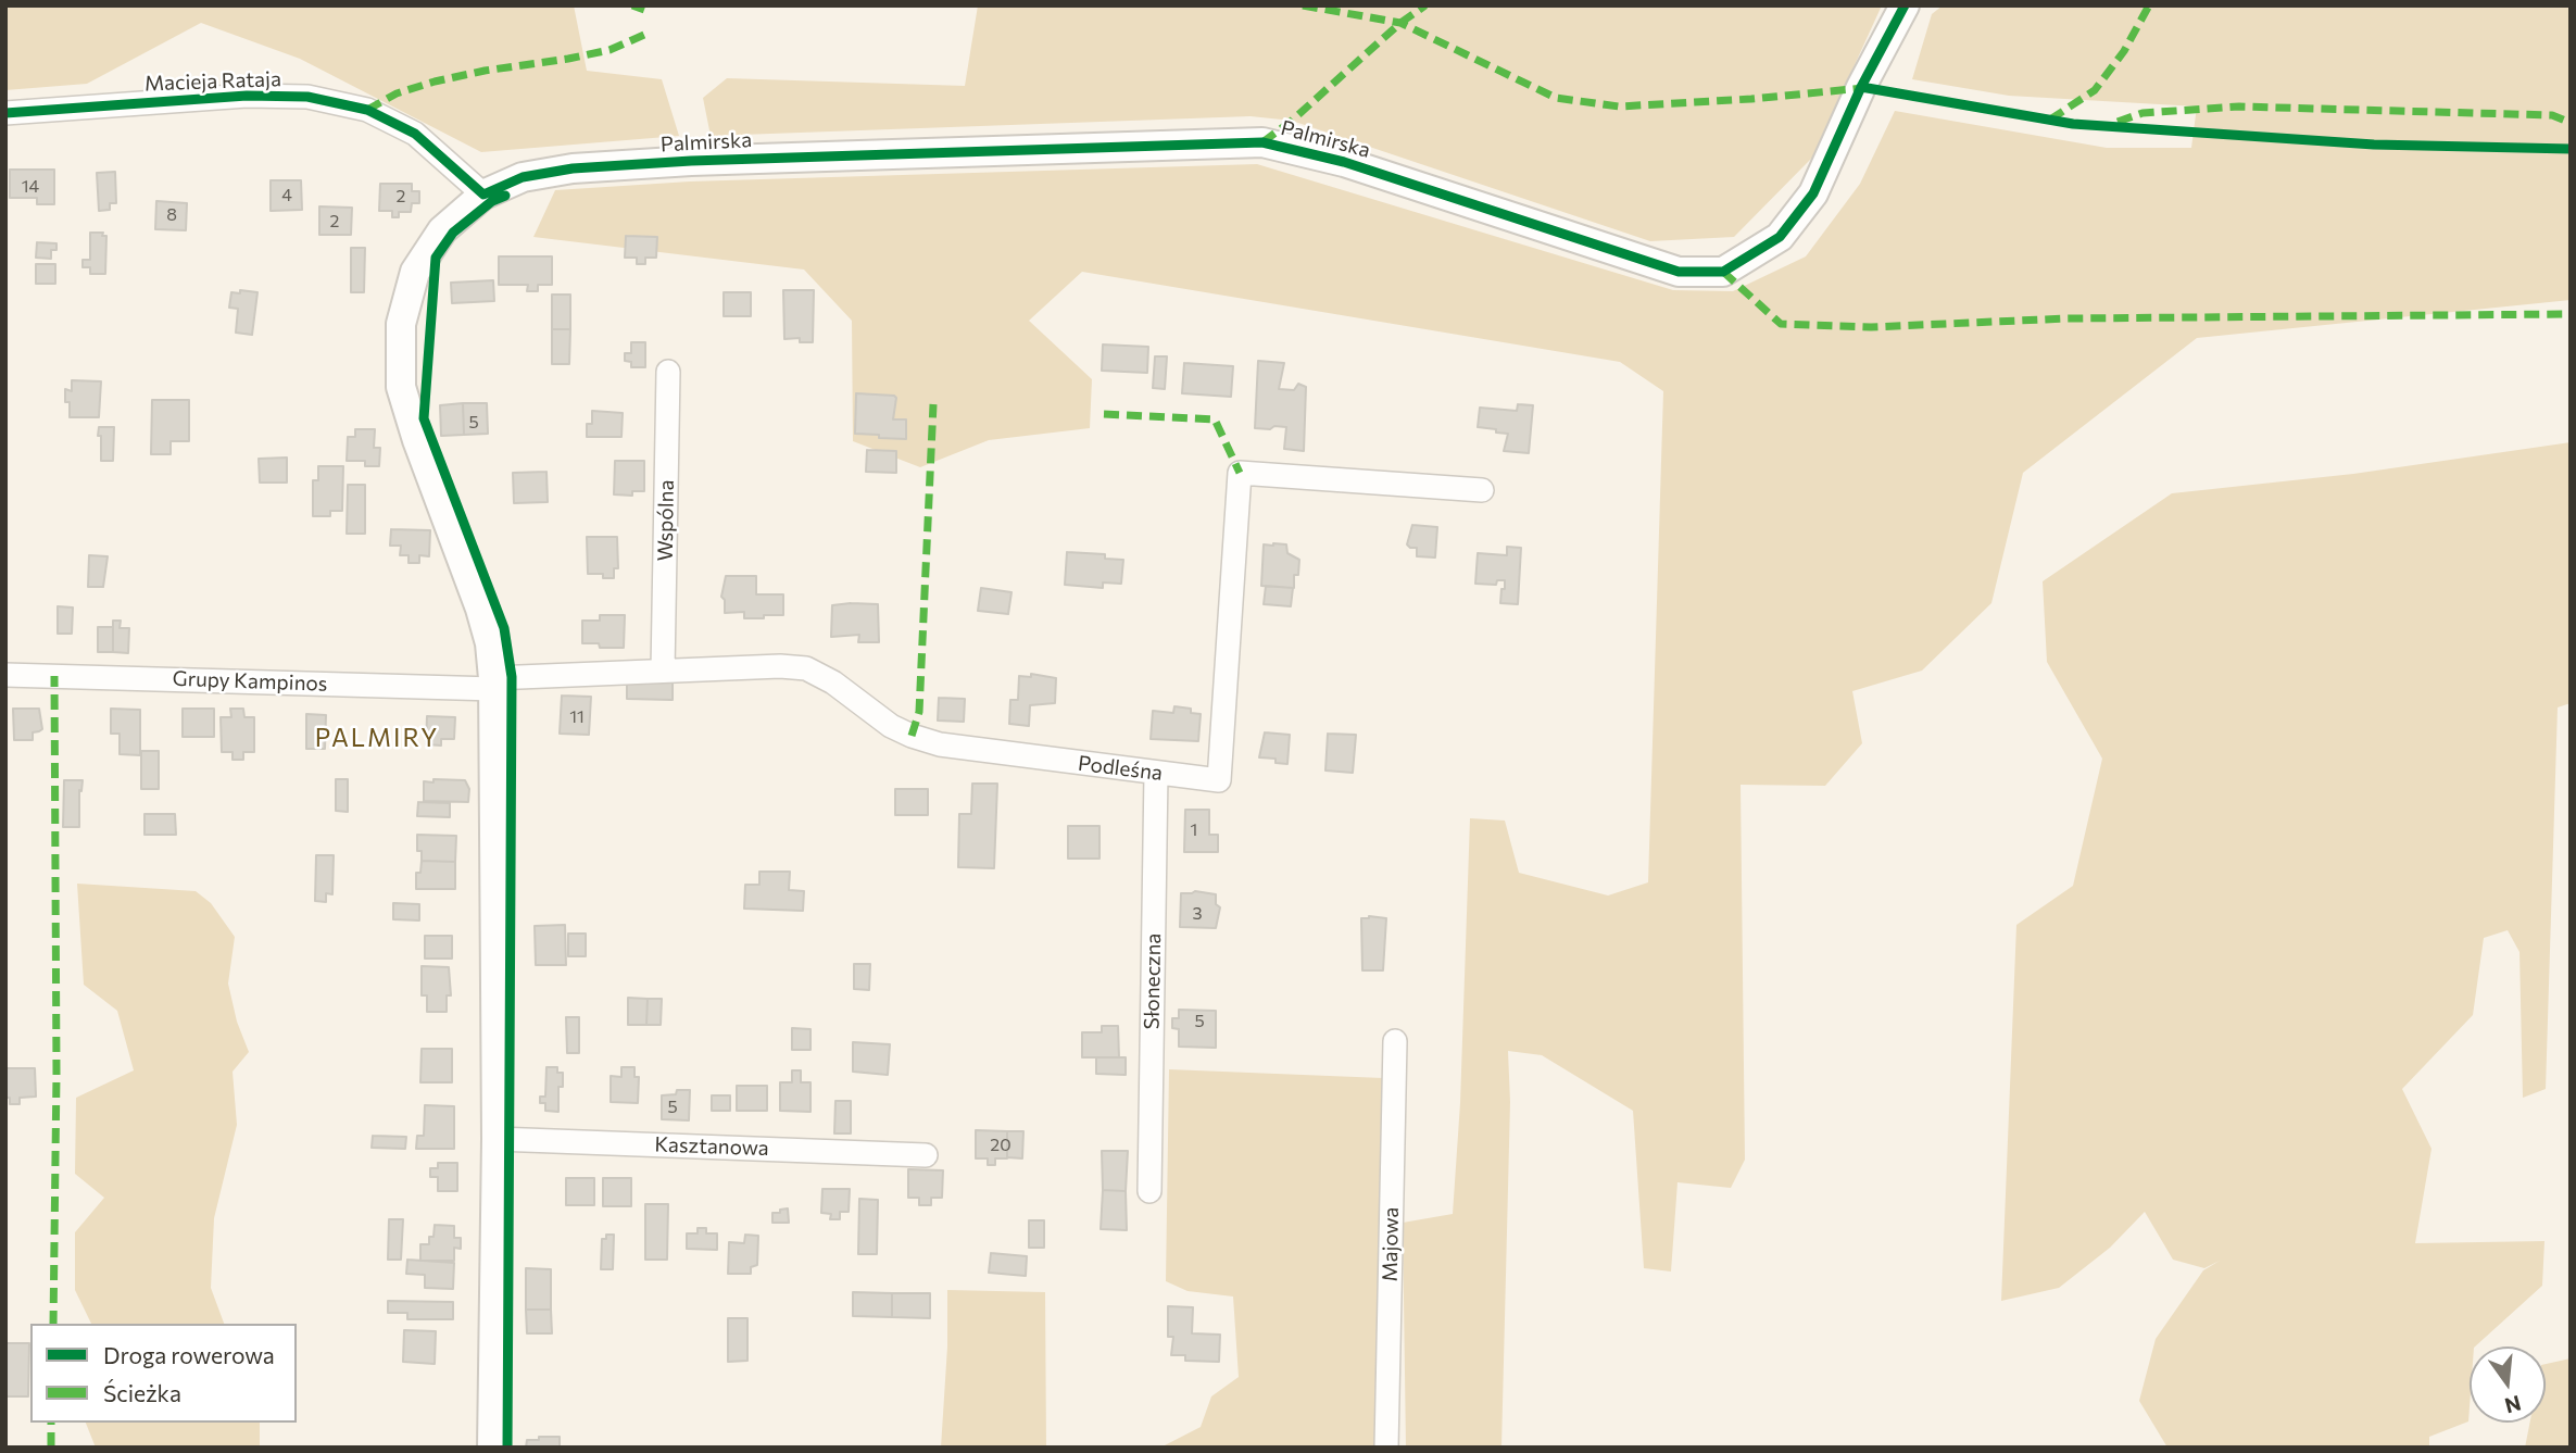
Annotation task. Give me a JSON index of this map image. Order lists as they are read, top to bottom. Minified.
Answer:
{"streets":{"street":["Macieja Rataja","Palmirska","Wspólna","Grupy Kampinos","Podleśna","Słoneczna","Kasztanowa","Majowa"]},"crossings":[["Macieja Rataja","Palmirska"],["Palmirska","Grupy Kampinos"],["Palmirska","Podleśna"],["Palmirska","Kasztanowa"],["Wspólna","Podleśna"],["Grupy Kampinos","Podleśna"],["Podleśna","Słoneczna"]],"districts":["PALMIRY"],"house_numbers":["14","4","2","8","2","5","11","1","3","5","5","20"],"legend":["Droga rowerowa","Ścieżka"],"north":"bottom"}
